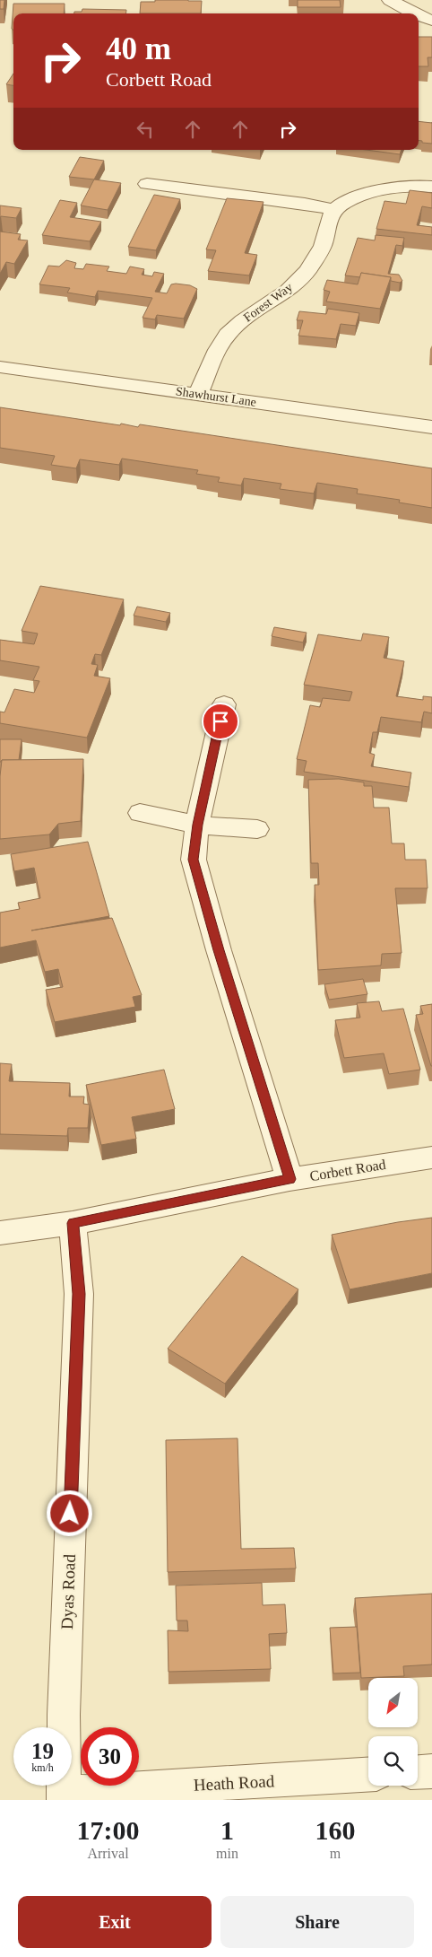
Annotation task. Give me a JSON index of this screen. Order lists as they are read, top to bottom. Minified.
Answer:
{"streets":{"street":["Forest Way","Shawhurst Lane","Corbett Road","Dyas Road","Heath Road"]},"crossings":[["Forest Way","Shawhurst Lane"],["Corbett Road","Dyas Road"],["Dyas Road","Heath Road"]],"north":"bottom left","page":{"turn":["40 m","Corbett Road"],"speed":"19 km/h","limit":"30","eta":["17:00","Arrival","1","min","160","m"],"buttons":["Exit","Share"]}}
